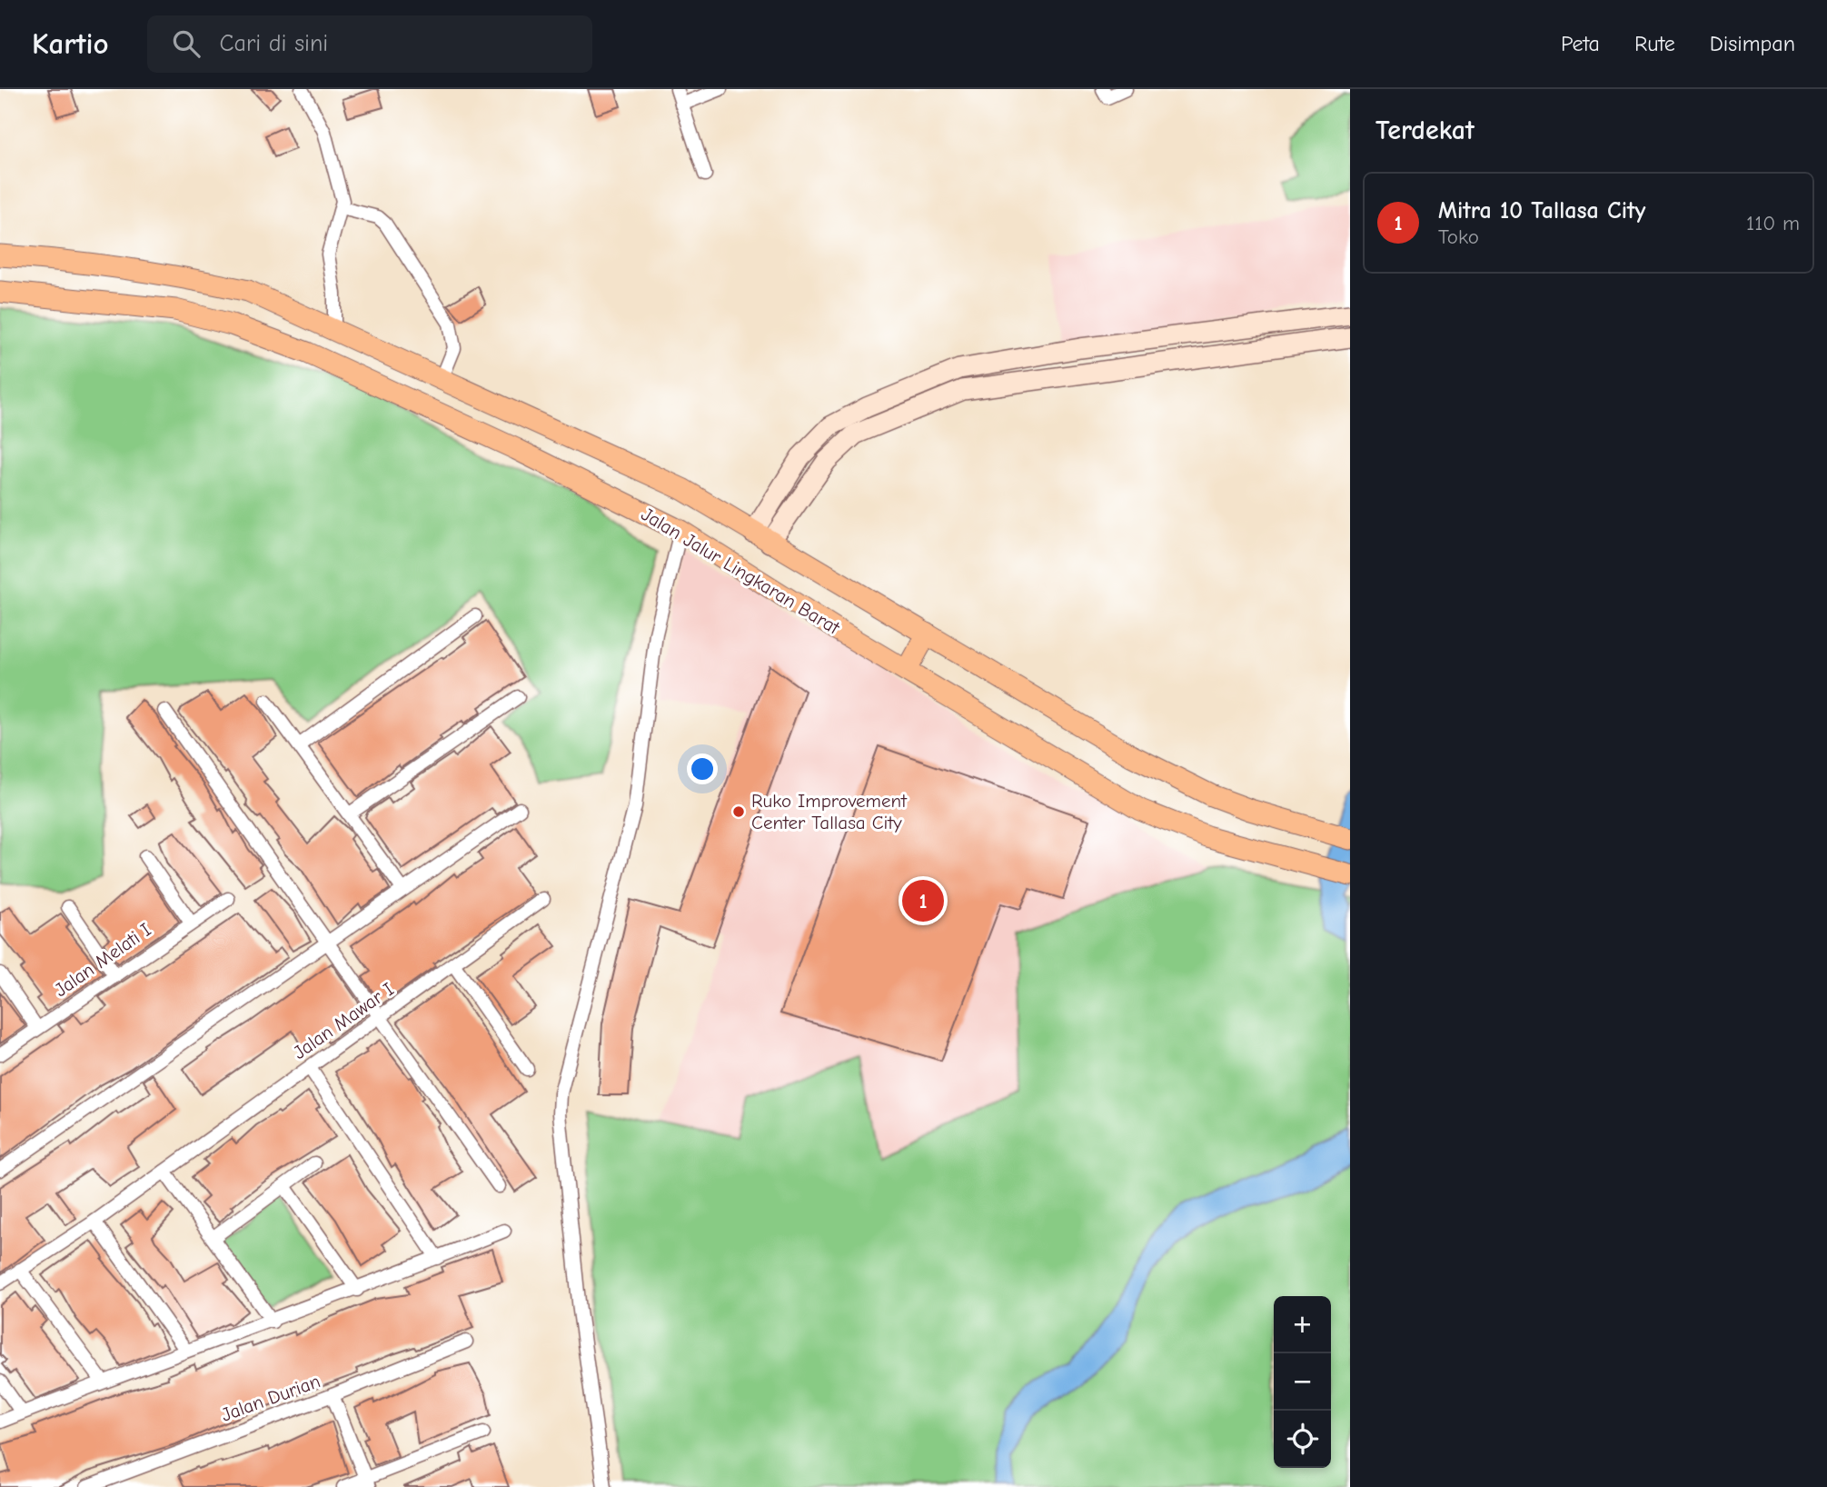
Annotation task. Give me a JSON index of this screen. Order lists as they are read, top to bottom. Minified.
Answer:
{"streets":{"main road":["Jalan Jalur Lingkaran Barat"],"street":["Jalan Melati I","Jalan Mawar I","Jalan Durian"]},"places":["Ruko Improvement Center Tallasa City"],"page":{"header":"Kartio","search":"Cari di sini","nav":["Peta","Rute","Disimpan"],"heading":"Terdekat","list":[{"mark":"1","name":"Mitra 10 Tallasa City","note":"Toko","value":"110 m"}],"pins":"1","map_buttons":["+","−"]}}
